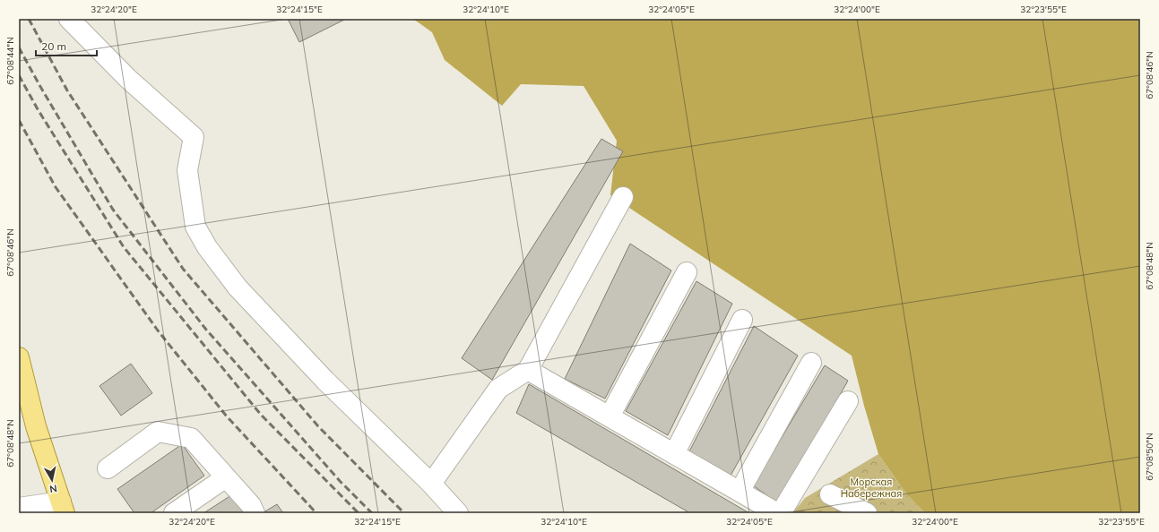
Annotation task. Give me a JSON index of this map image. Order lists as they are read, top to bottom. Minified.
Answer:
{"parks":["Морская Набережная"],"scale_bar":"20 m","north":"bottom","coordinates":["32°24'20\"E","32°24'15\"E","32°24'10\"E","32°24'05\"E","32°24'00\"E","32°23'55\"E","67°08'44\"N","67°08'46\"N","67°08'48\"N","67°08'50\"N"]}
